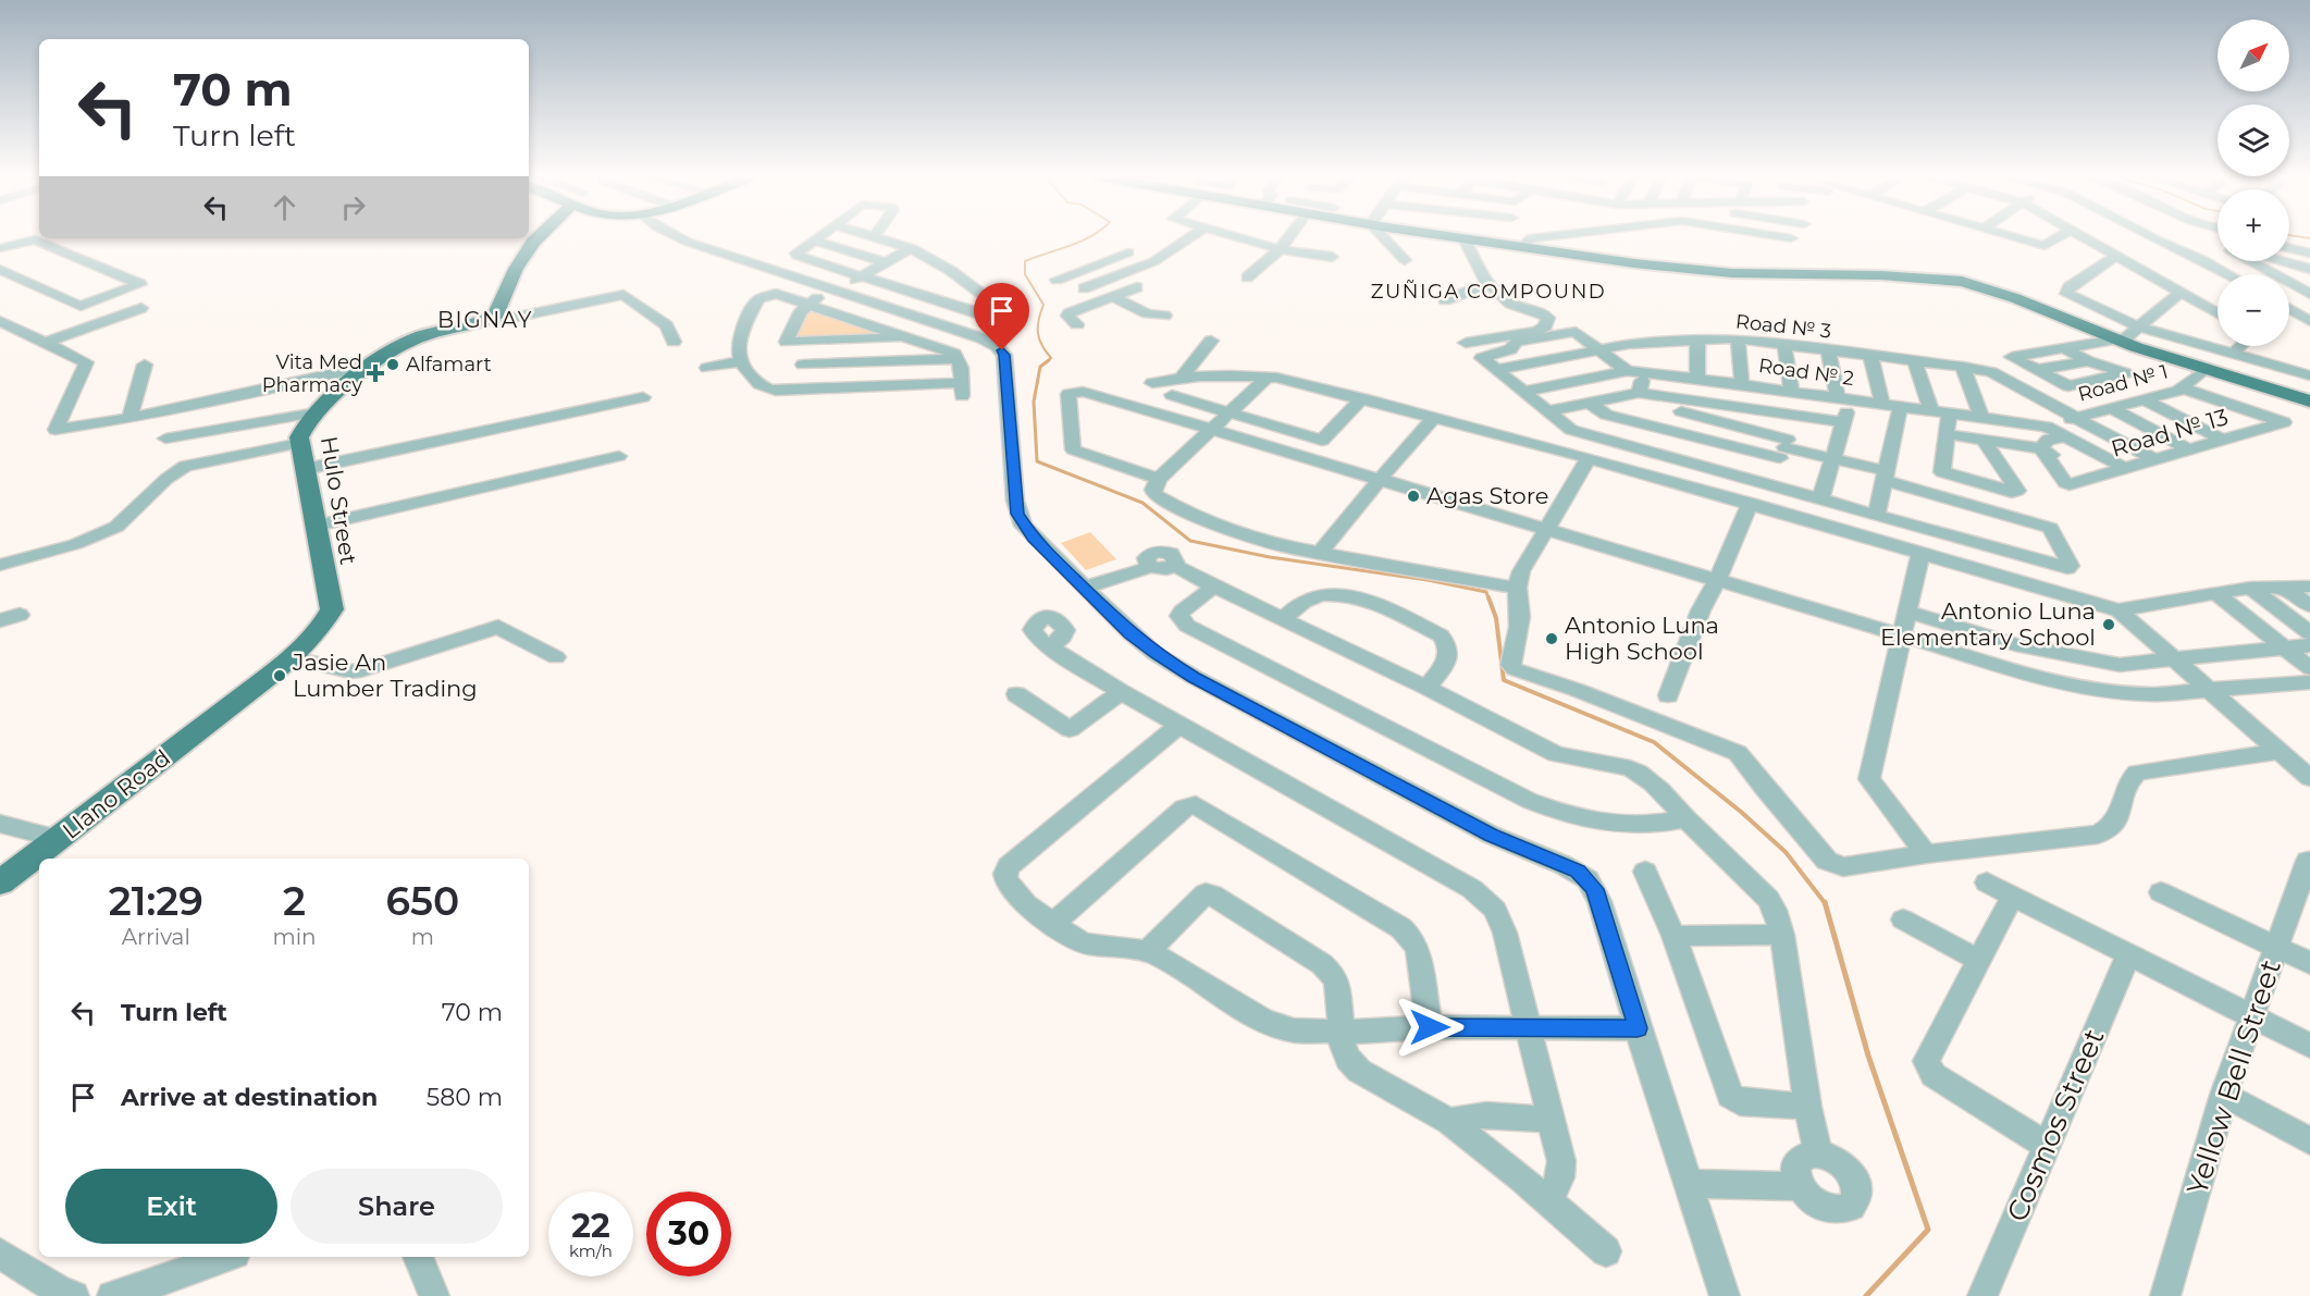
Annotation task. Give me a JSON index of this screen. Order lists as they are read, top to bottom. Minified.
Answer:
{"streets":{"main road":["Hulo Street","Llano Road"],"street":["Road № 3","Road № 2","Road № 1","Road № 13","Yellow Bell Street","Cosmos Street"]},"crossings":[["Road № 3","Road № 2"],["Road № 3","Road № 1"],["Road № 3","Road № 13"],["Road № 2","Road № 1"],["Road № 1","Road № 13"],["Hulo Street","Llano Road"]],"districts":["ZUÑIGA COMPOUND","BIGNAY"],"places":{"other":["Alfamart","Agas Store","Antonio Luna Elementary School","Antonio Luna High School","Jasie An Lumber Trading"],"health":["Vita Med Pharmacy"]},"north":"top right","page":{"map_buttons":["+","−"],"turn":["70 m","Turn left"],"eta":["21:29","Arrival","2","min","650","m"],"list":[{"name":"Turn left","value":"70 m"},{"name":"Arrive at destination","value":"580 m"}],"buttons":["Exit","Share"],"speed":"22 km/h","limit":"30"}}
